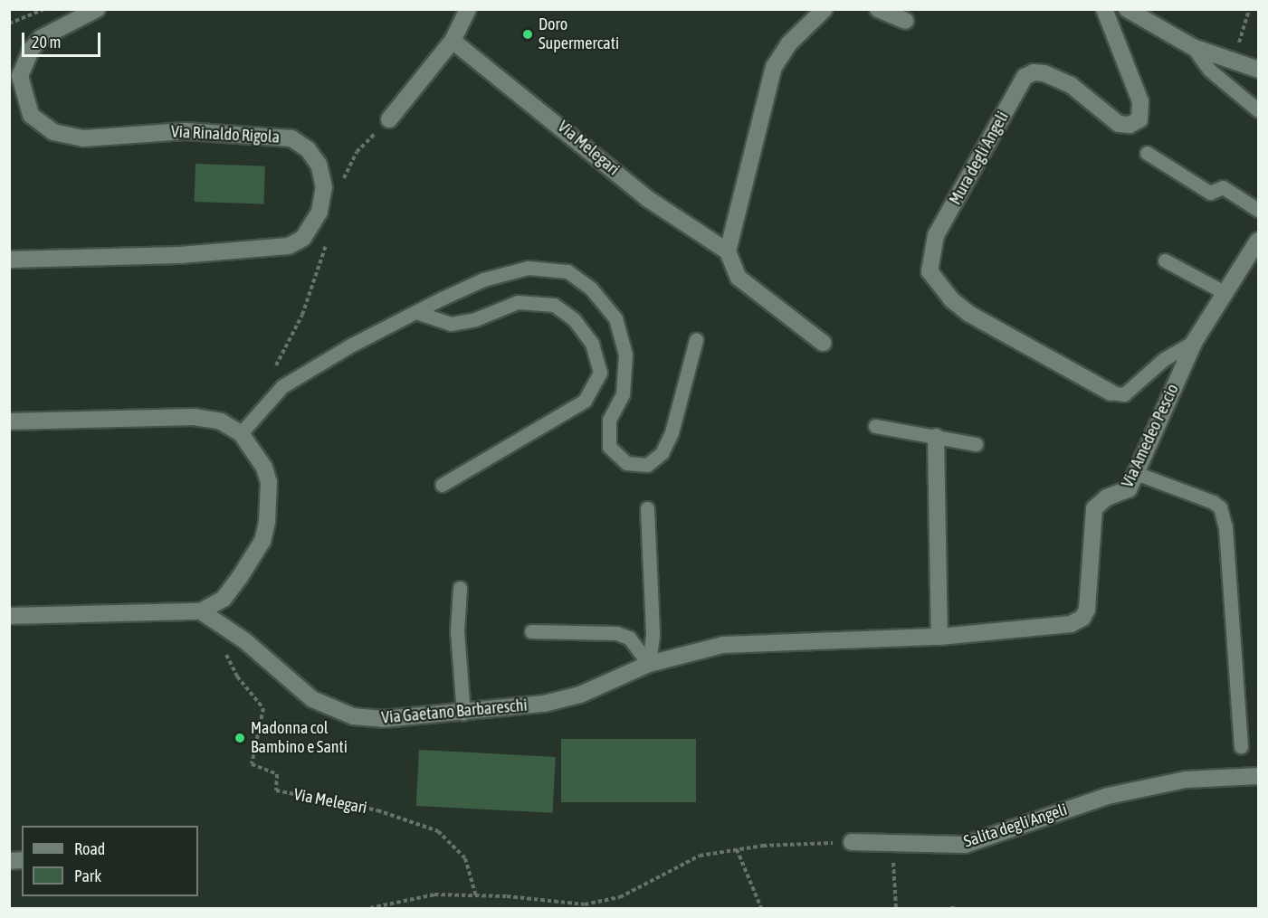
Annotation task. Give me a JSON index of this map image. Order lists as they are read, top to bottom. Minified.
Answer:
{"streets":{"street":["Via Rinaldo Rigola","Via Melegari","Mura degli Angeli","Via Amedeo Pescio","Via Gaetano Barbareschi","Salita degli Angeli"]},"crossings":[["Via Melegari","Via Gaetano Barbareschi"],["Via Amedeo Pescio","Via Gaetano Barbareschi"]],"places":["Doro Supermercati","Madonna col Bambino e Santi"],"legend":["Road","Park"],"scale_bar":"20 m"}
